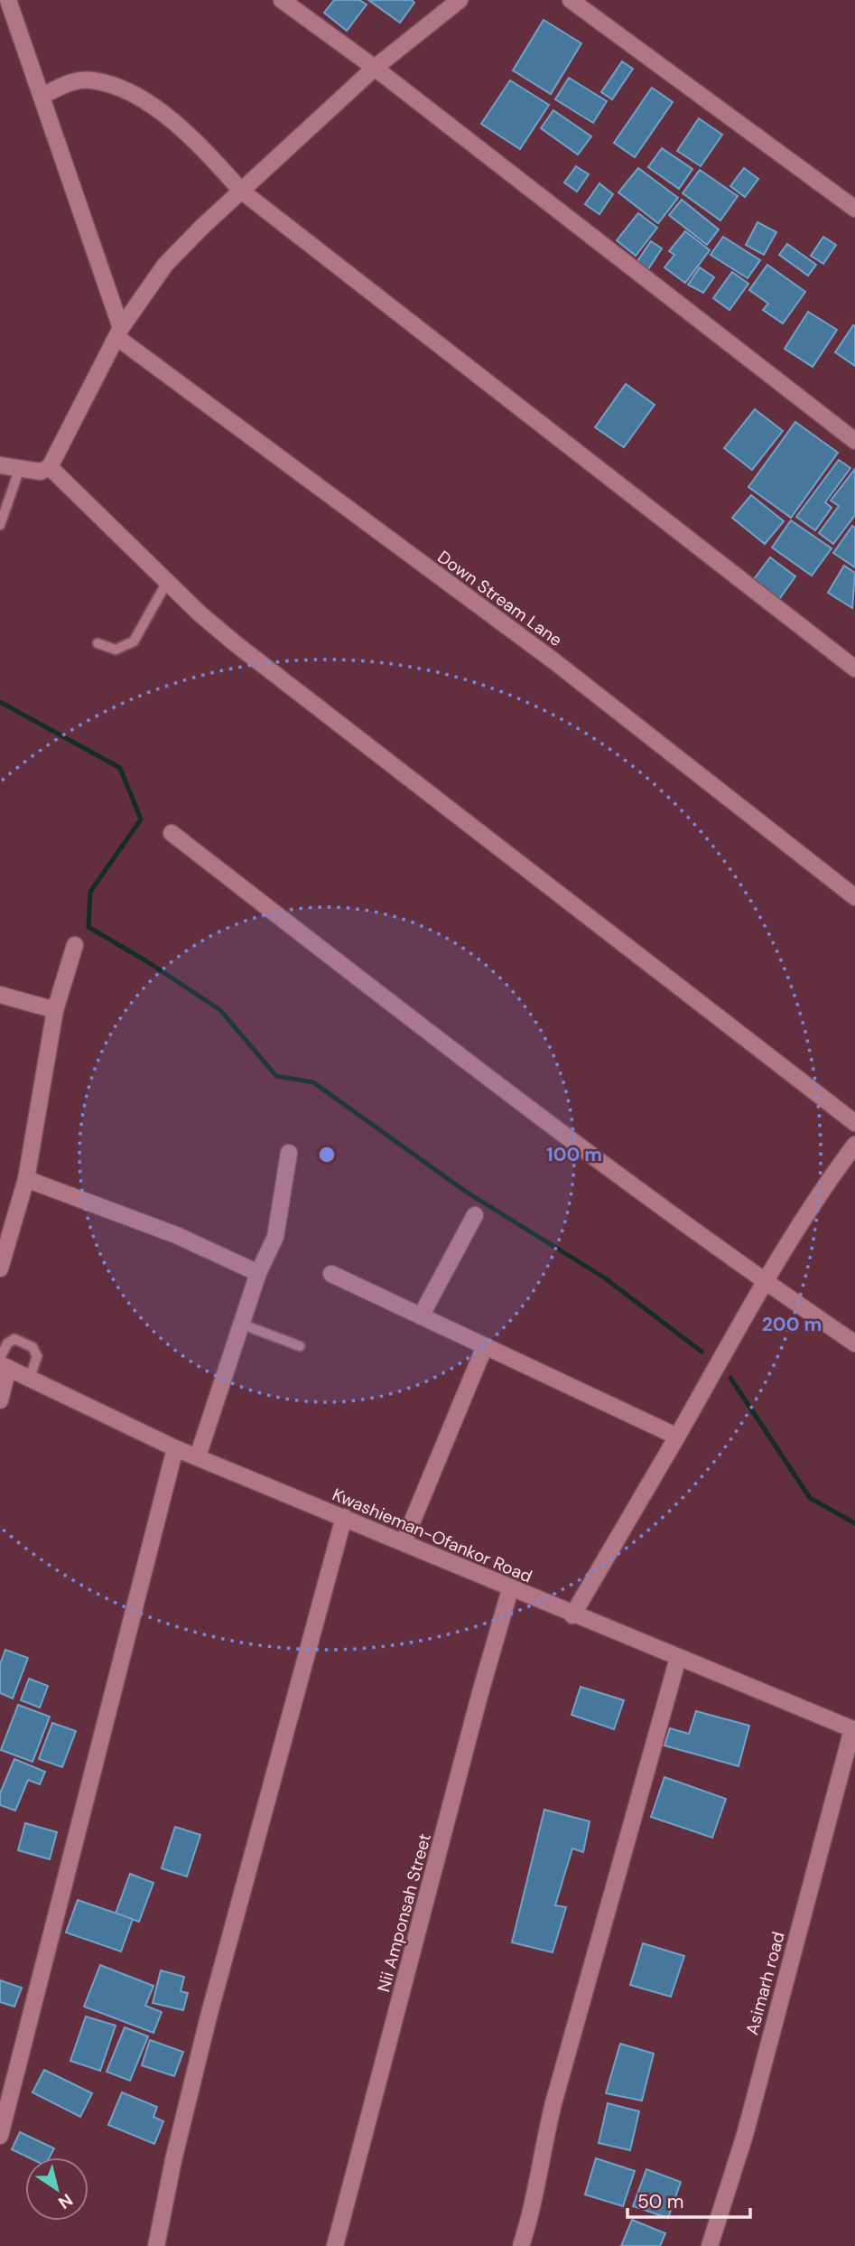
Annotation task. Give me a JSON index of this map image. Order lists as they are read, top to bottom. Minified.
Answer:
{"streets":{"street":["Down Stream Lane","Kwashieman-Ofankor Road","Nii Amponsah Street","Asimarh road"]},"crossings":[["Kwashieman-Ofankor Road","Nii Amponsah Street"],["Kwashieman-Ofankor Road","Asimarh road"]],"scale_bar":"50 m","north":"bottom right","rings":["100 m","200 m"]}
